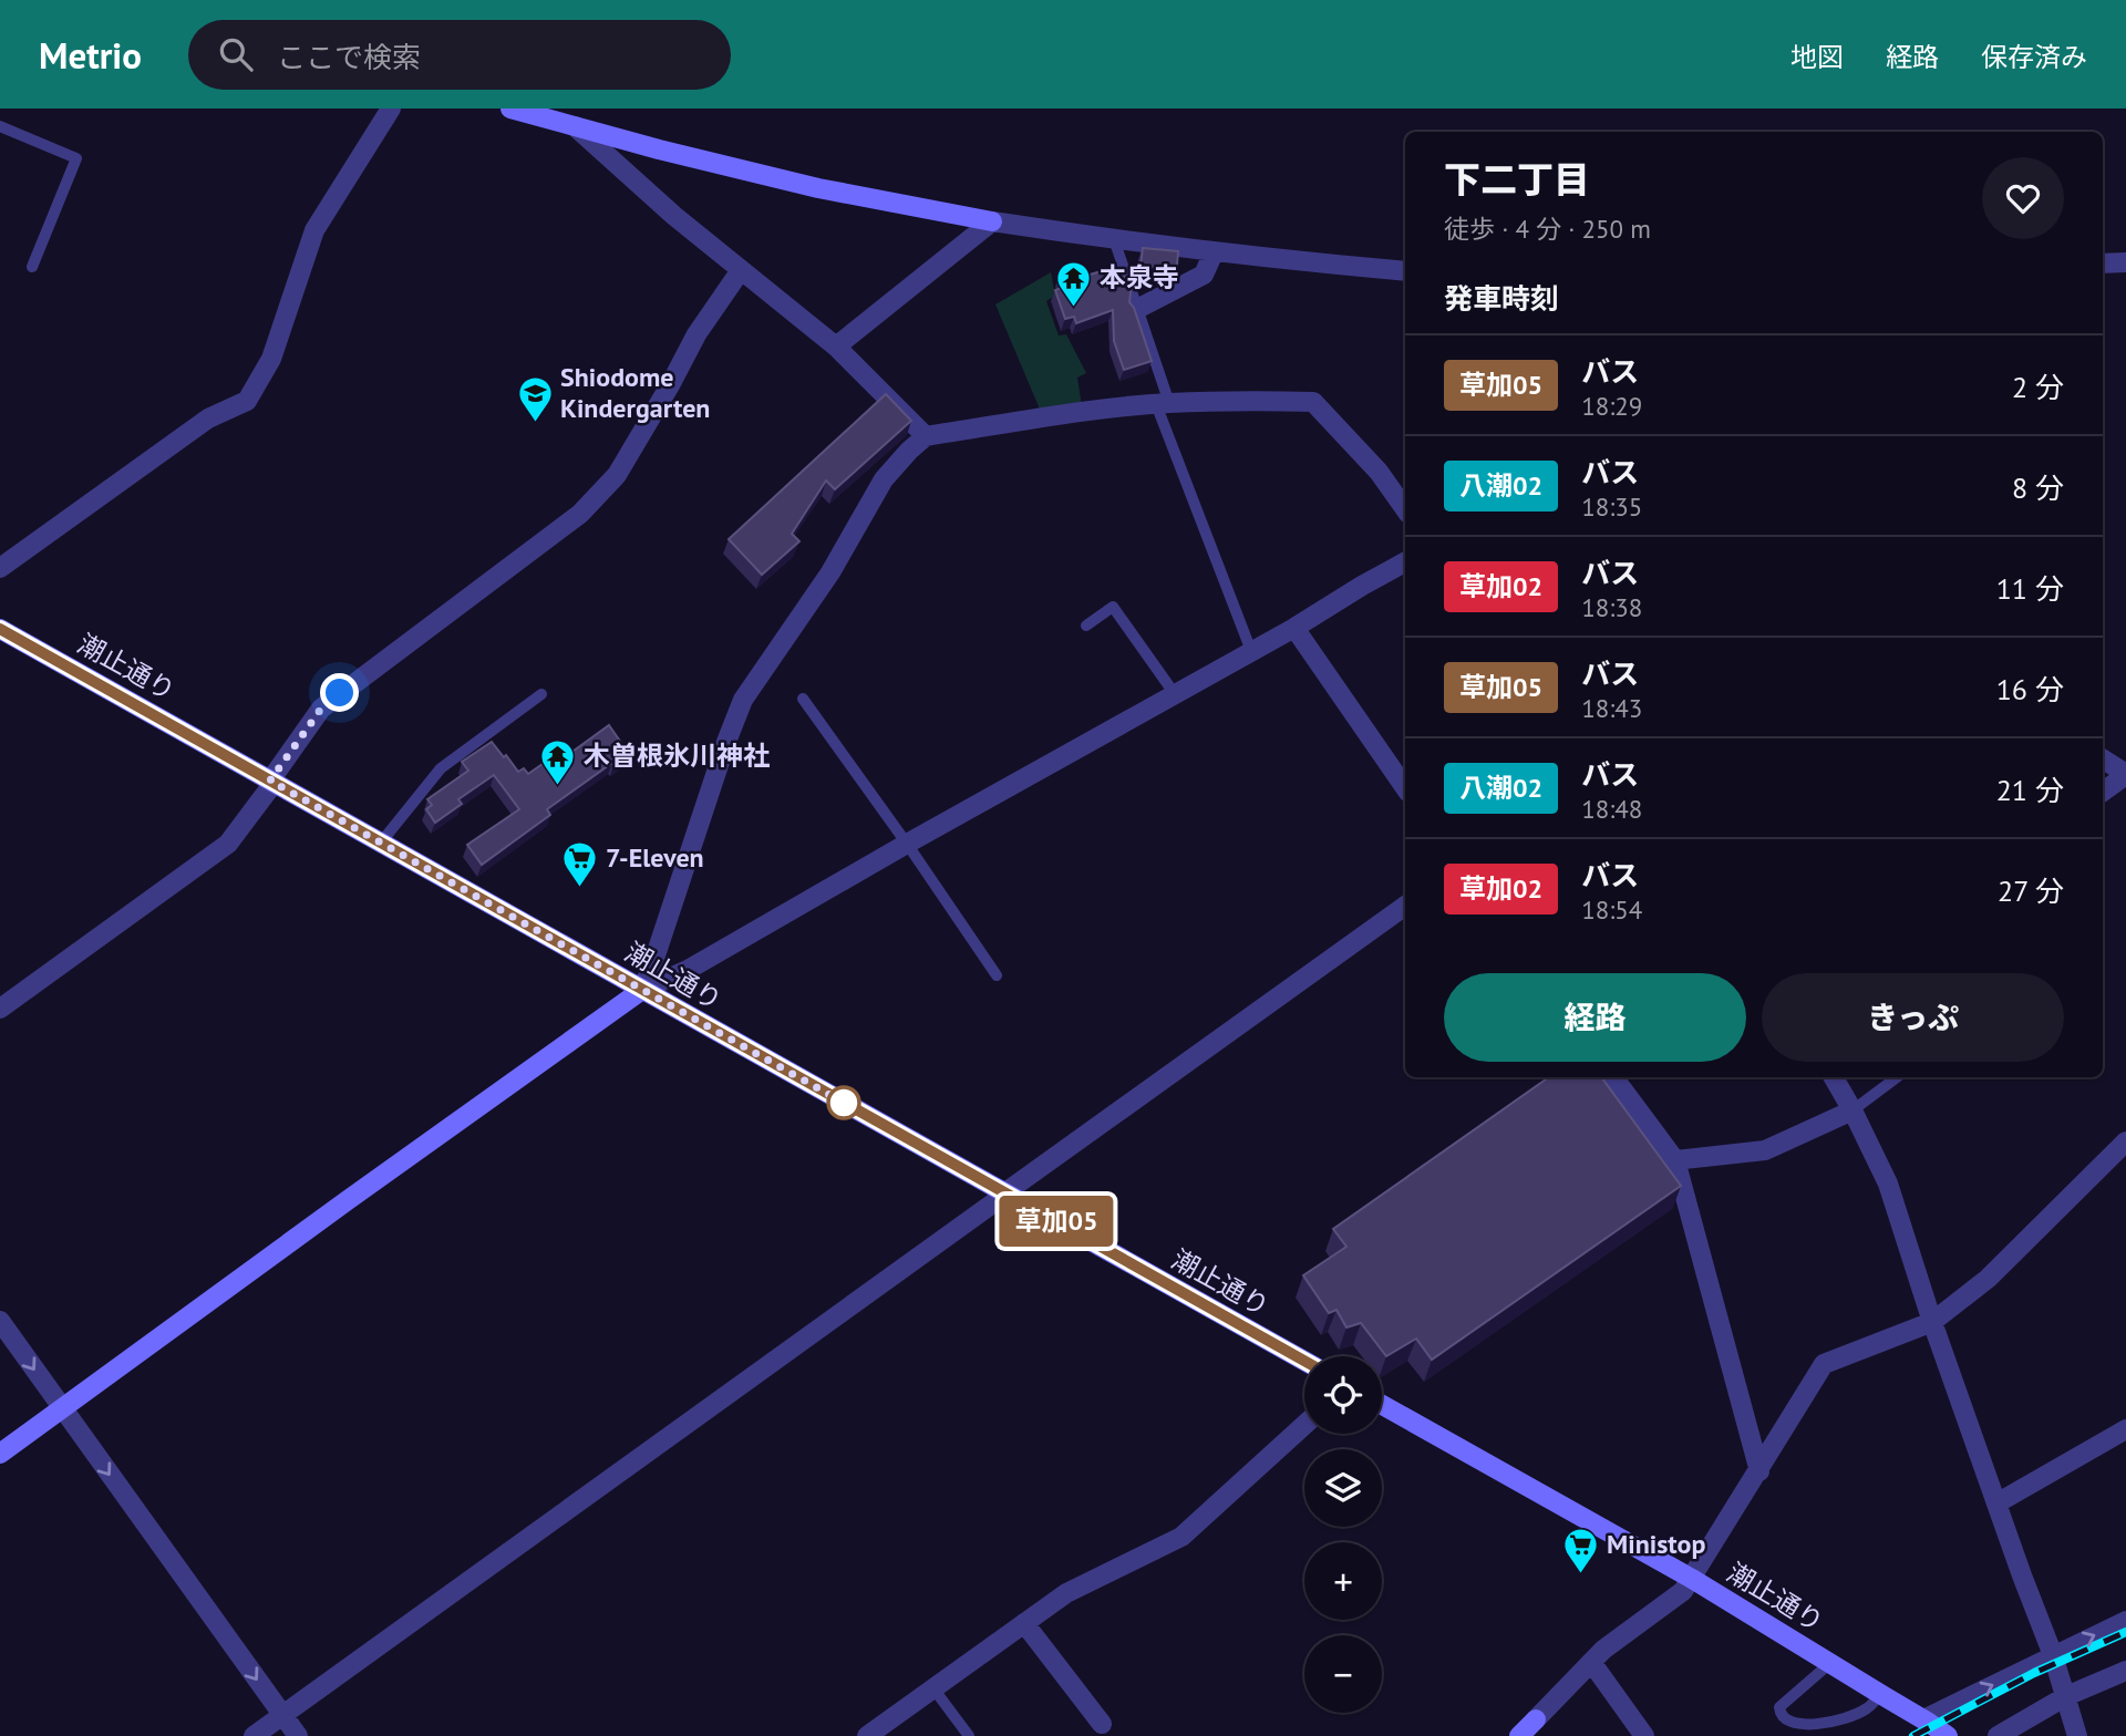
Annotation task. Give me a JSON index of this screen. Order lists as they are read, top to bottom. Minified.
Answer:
{"streets":{"street":["潮止通り"]},"places":{"temple":["本泉寺","木曽根氷川神社"],"school or university":["Shiodome Kindergarten"],"supermarket":["7-Eleven","Ministop"]},"lines":["bus line 草加05"],"page":{"header":"Metrio","search":"ここで検索","nav":["地図","経路","保存済み"],"on_map":"草加05","heading":[["下二丁目","徒歩 · 4 分 · 250 m"],"発車時刻"],"list":[{"mark":"草加05","name":"バス","note":"18:29","value":"2 分"},{"mark":"八潮02","name":"バス","note":"18:35","value":"8 分"},{"mark":"草加02","name":"バス","note":"18:38","value":"11 分"},{"mark":"草加05","name":"バス","note":"18:43","value":"16 分"},{"mark":"八潮02","name":"バス","note":"18:48","value":"21 分"},{"mark":"草加02","name":"バス","note":"18:54","value":"27 分"}],"buttons":["経路","きっぷ"],"map_buttons":["+","−"]}}
